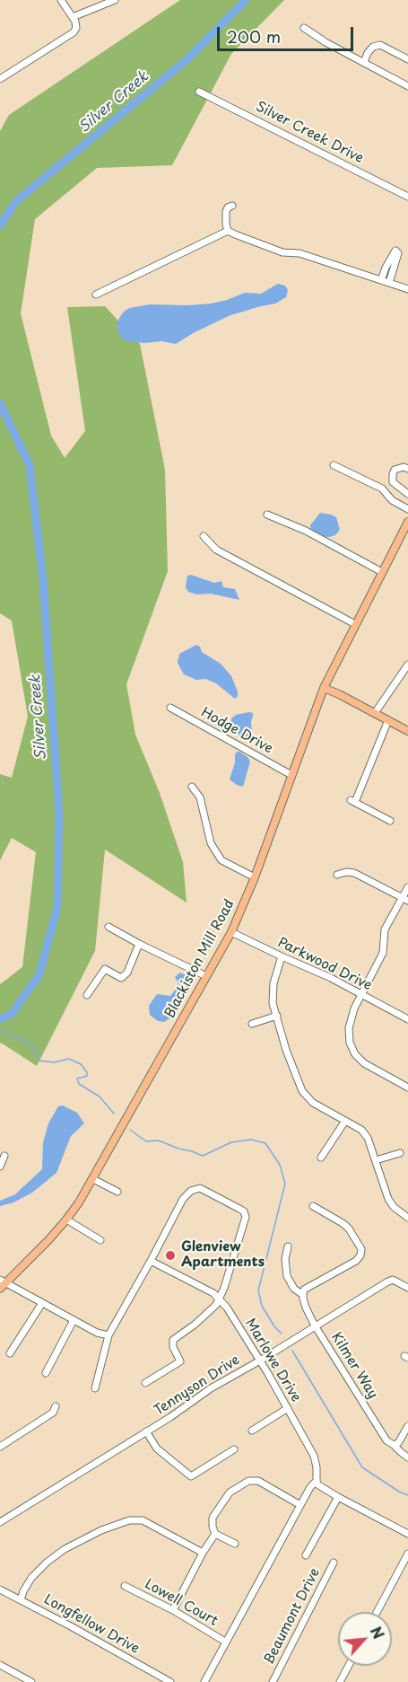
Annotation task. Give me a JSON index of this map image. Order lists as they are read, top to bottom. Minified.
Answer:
{"streets":{"main road":["Blackiston Mill Road"],"street":["Silver Creek Drive","Hodge Drive","Parkwood Drive","Marlowe Drive","Kilmer Way","Tennyson Drive","Lowell Court","Beaumont Drive","Longfellow Drive"]},"crossings":[["Hodge Drive","Blackiston Mill Road"],["Blackiston Mill Road","Parkwood Drive"],["Marlowe Drive","Tennyson Drive"],["Kilmer Way","Tennyson Drive"]],"water":["Silver Creek"],"places":["Glenview Apartments"],"scale_bar":"200 m","north":"top right"}
